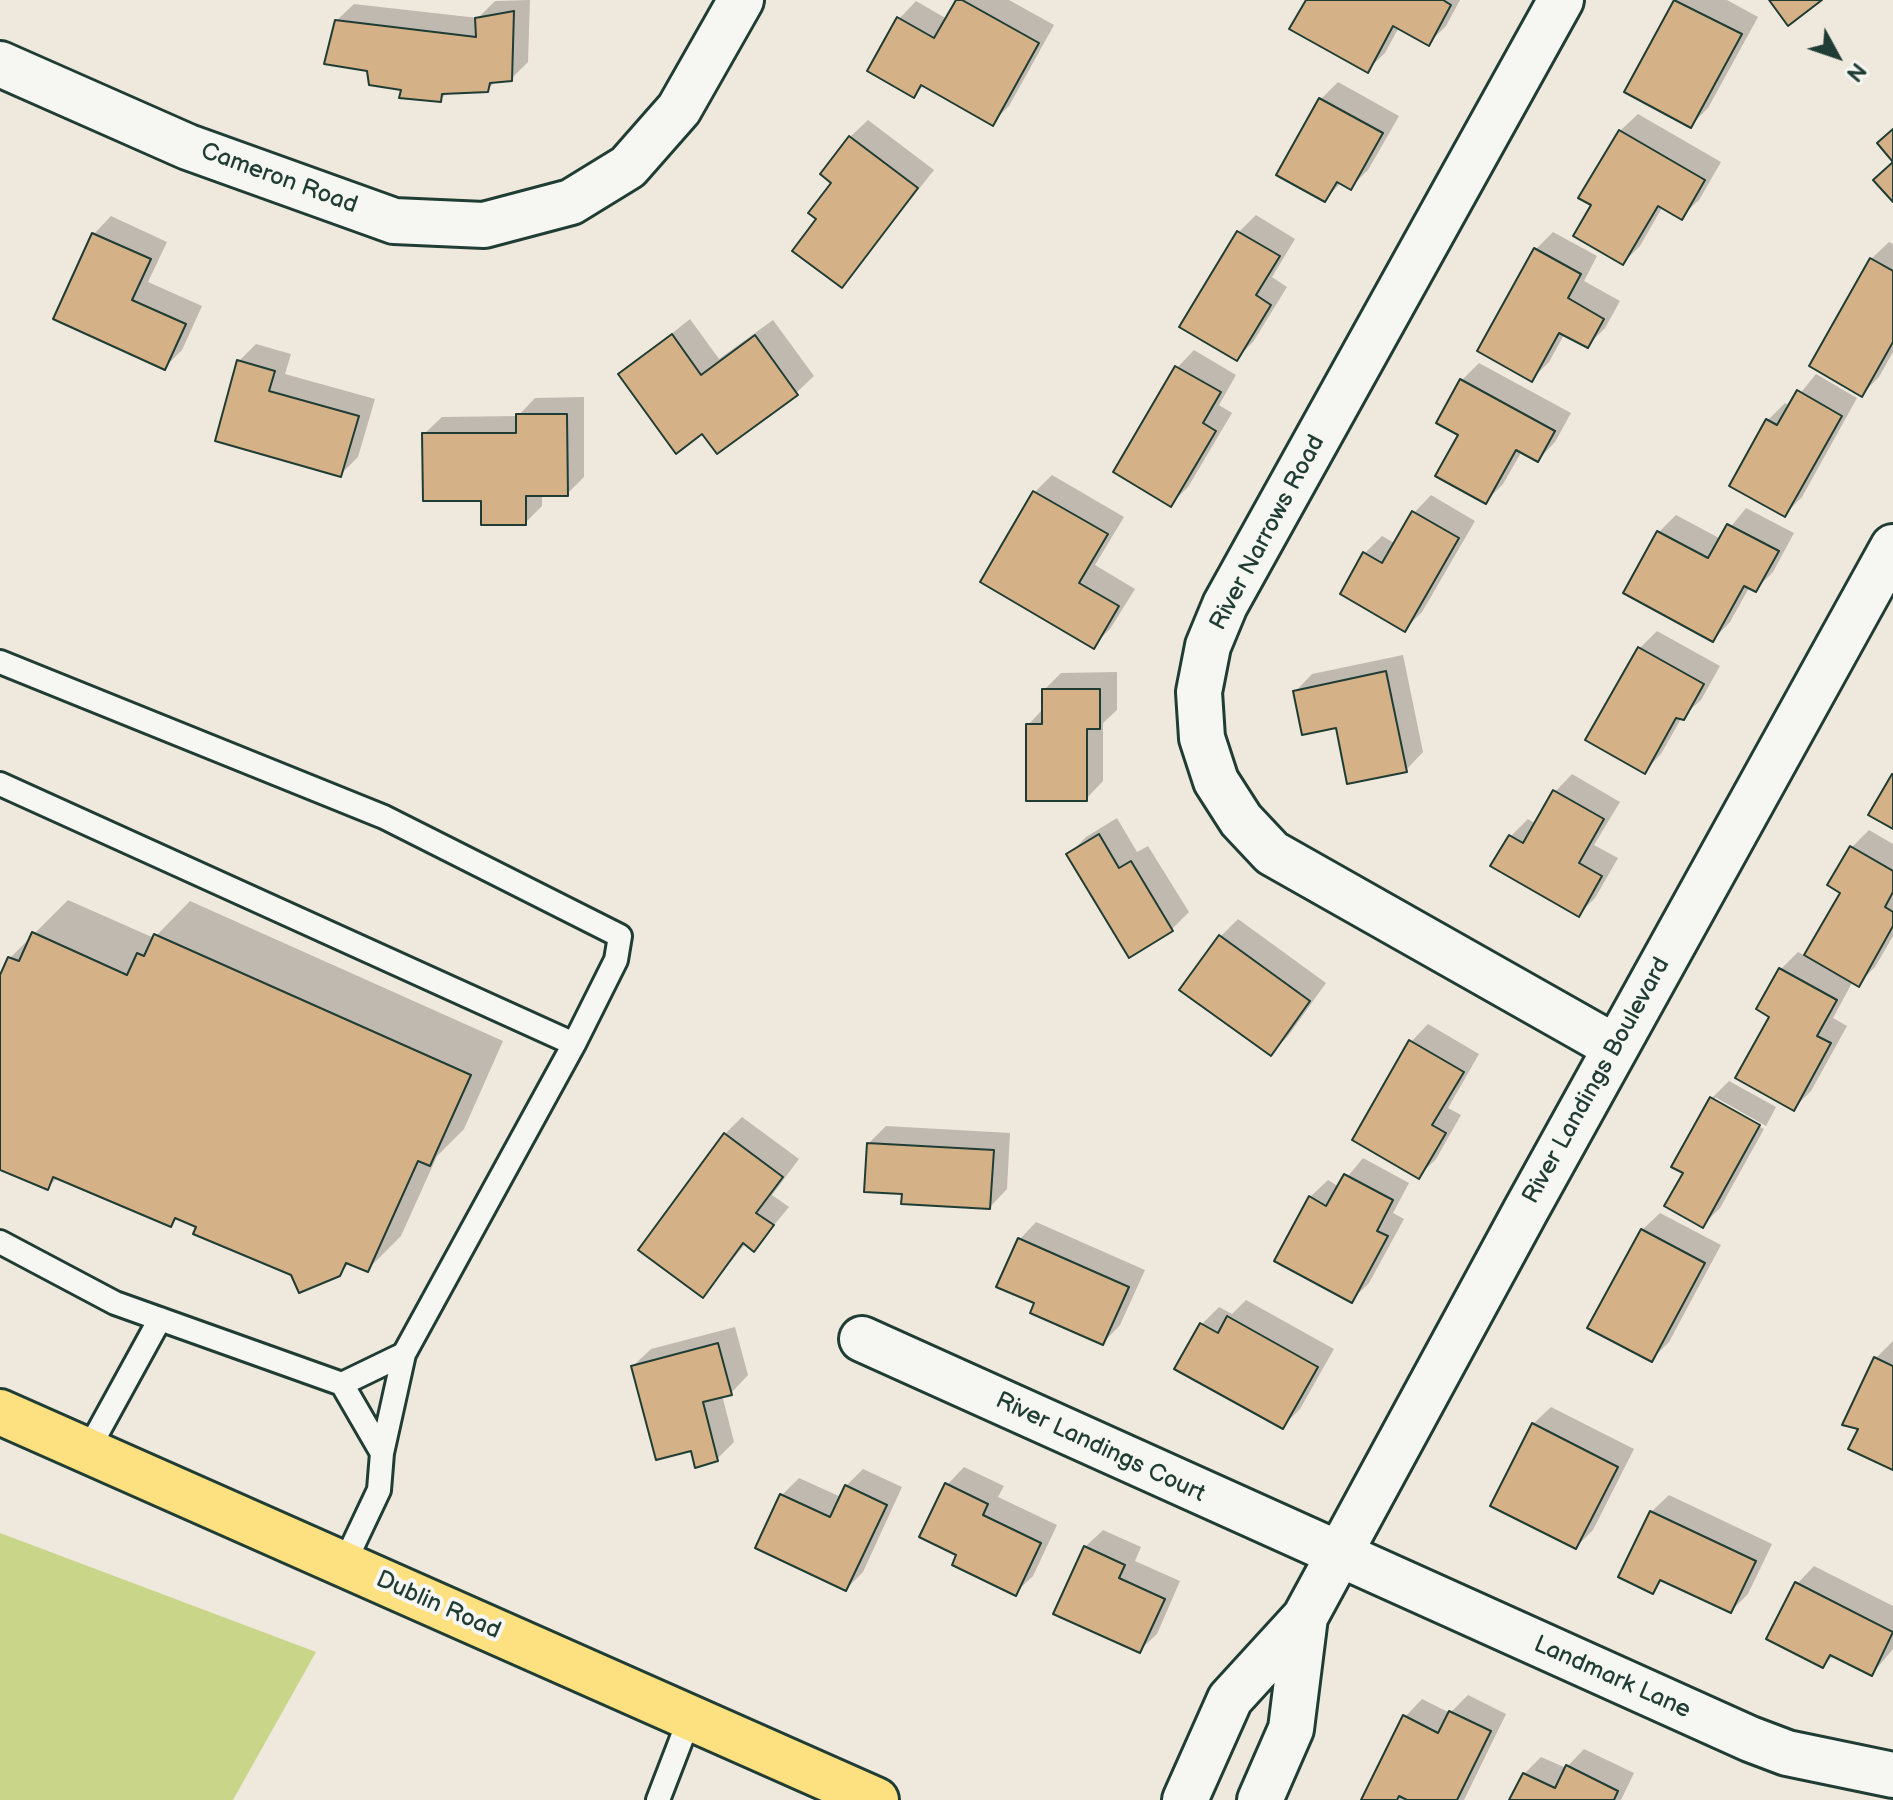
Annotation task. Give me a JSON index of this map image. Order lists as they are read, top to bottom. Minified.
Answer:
{"streets":{"main road":["Dublin Road"],"street":["Cameron Road","River Narrows Road","River Landings Boulevard","River Landings Court","Landmark Lane"]},"crossings":[["River Narrows Road","River Landings Boulevard"],["River Landings Boulevard","River Landings Court"],["River Landings Boulevard","Landmark Lane"],["River Landings Court","Landmark Lane"]],"north":"bottom right"}
